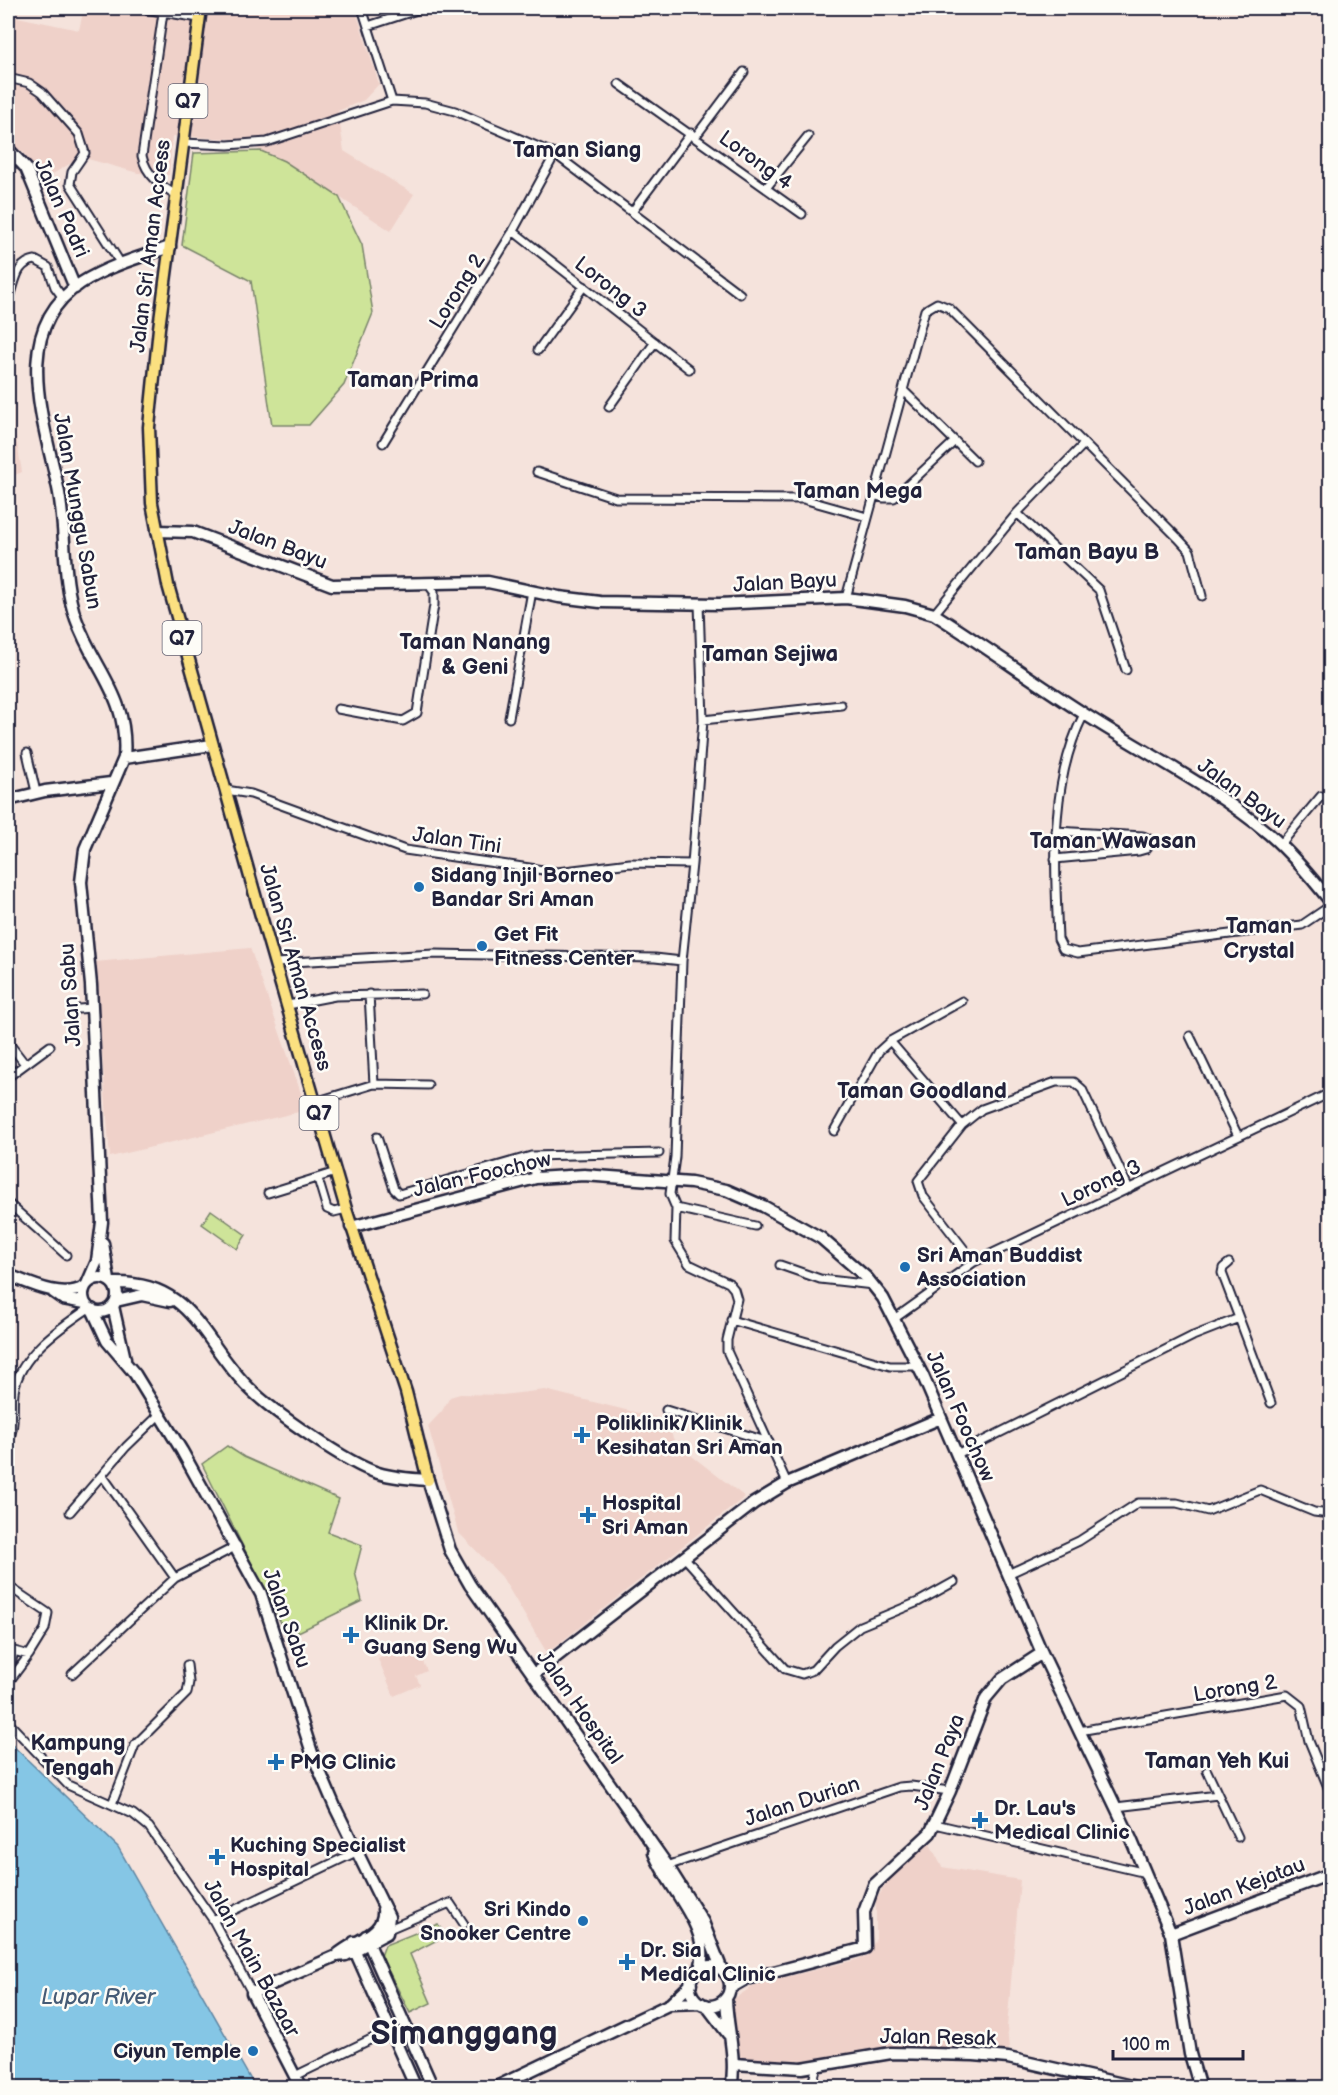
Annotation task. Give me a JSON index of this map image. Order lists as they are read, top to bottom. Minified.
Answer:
{"streets":{"main road":["Q7","Jalan Sri Aman Access"],"street":["Lorong 4","Jalan Padri","Lorong 3","Lorong 2","Jalan Munggu Sabun","Jalan Bayu","Jalan Tini","Jalan Sabu","Jalan Foochow","Jalan Hospital","Jalan Paya","Jalan Durian","Jalan Kejatau","Jalan Main Bazaar","Jalan Resak"]},"crossings":[["Jalan Padri","Jalan Munggu Sabun"],["Jalan Sri Aman Access","Jalan Munggu Sabun"],["Jalan Sri Aman Access","Jalan Bayu"],["Jalan Sri Aman Access","Jalan Tini"],["Jalan Sri Aman Access","Jalan Foochow"],["Jalan Sri Aman Access","Jalan Hospital"],["Lorong 3","Lorong 2"],["Lorong 3","Jalan Foochow"],["Lorong 2","Jalan Foochow"],["Jalan Munggu Sabun","Jalan Sabu"],["Jalan Foochow","Jalan Paya"],["Jalan Foochow","Jalan Kejatau"],["Jalan Hospital","Jalan Durian"],["Jalan Paya","Jalan Durian"]],"districts":["Taman Siang","Taman Prima","Taman Mega","Taman Bayu B","Taman Nanang & Geni","Taman Sejiwa","Taman Wawasan","Taman Crystal","Taman Goodland","Kampung Tengah","Taman Yeh Kui","Simanggang"],"water":["Lupar River"],"places":{"other":["Sidang Injil Borneo Bandar Sri Aman","Get Fit Fitness Center","Sri Aman Buddist Association","Sri Kindo Snooker Centre","Ciyun Temple"],"health":["Poliklinik/Klinik Kesihatan Sri Aman","Hospital Sri Aman","Klinik Dr. Guang Seng Wu","PMG Clinic","Dr. Lau's Medical Clinic","Kuching Specialist Hospital","Dr. Sia Medical Clinic"]},"scale_bar":"100 m"}
